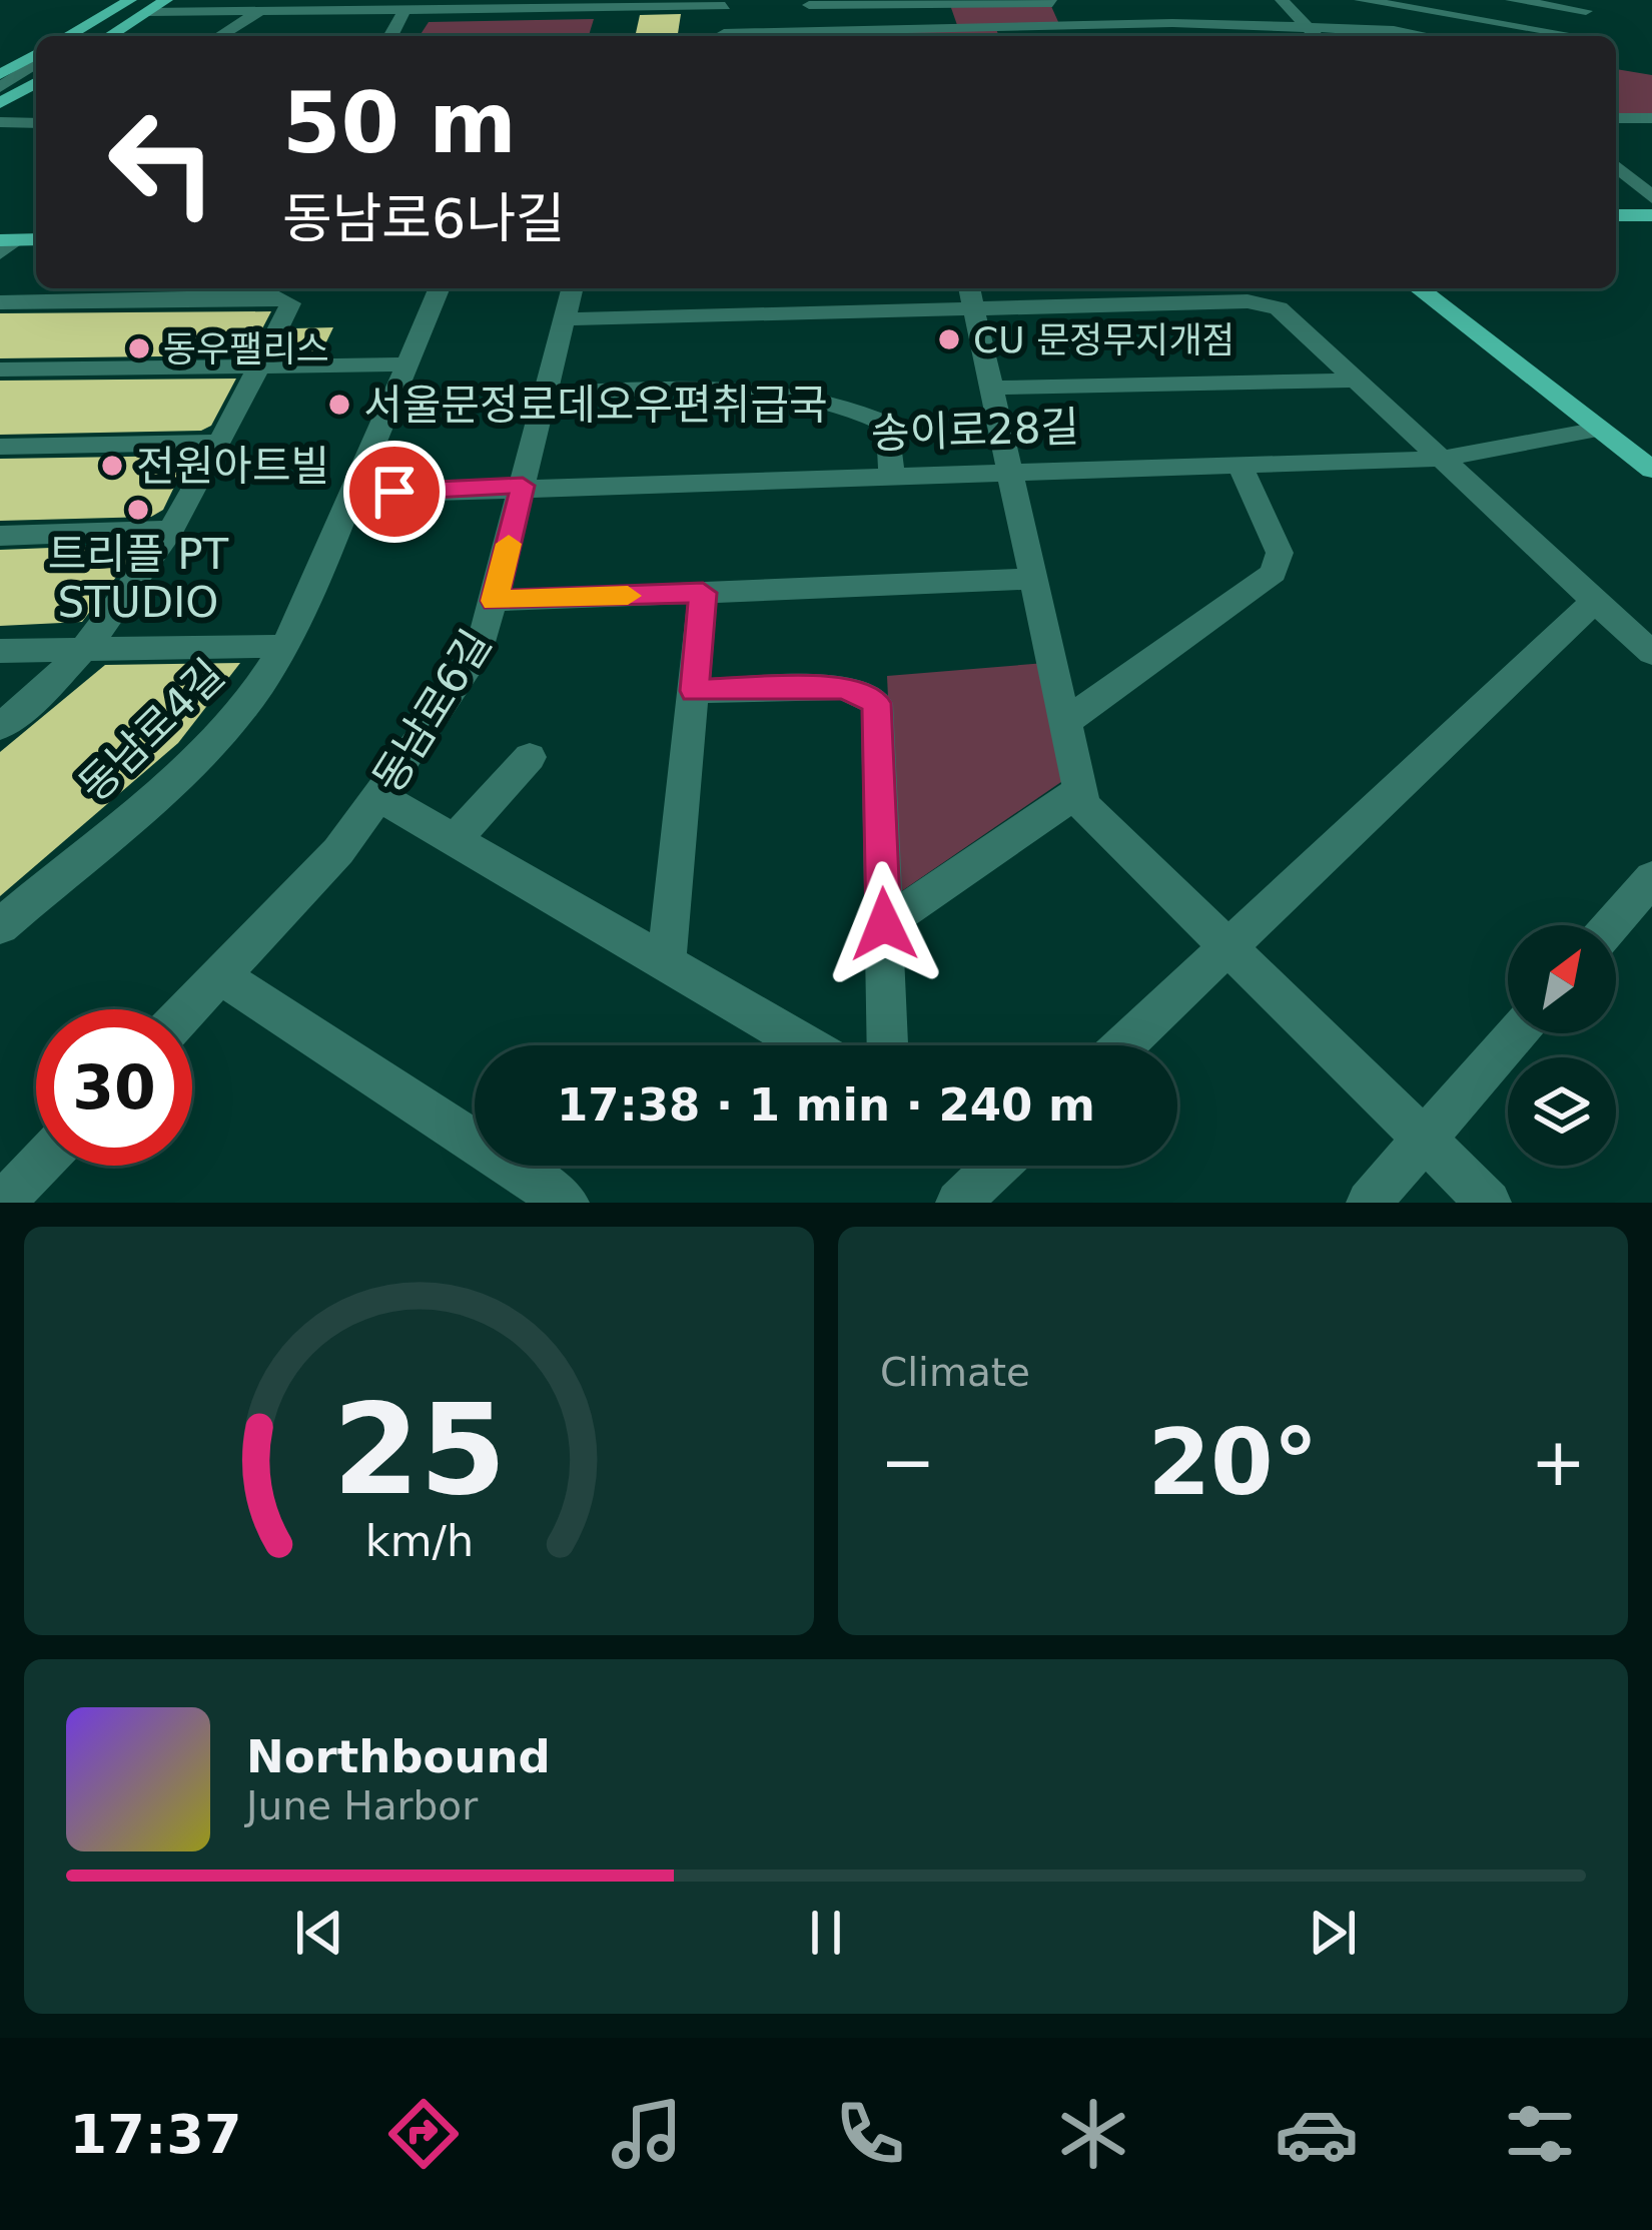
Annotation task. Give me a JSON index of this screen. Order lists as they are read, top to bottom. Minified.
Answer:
{"streets":{"street":["송이로28길","동남로6길","동남로4길"]},"crossings":[["송이로28길","동남로6길"],["송이로28길","동남로4길"]],"places":["CU 문정무지개점","동우팰리스","서울문정로데오우편취급국","전원아트빌","트리플 PT STUDIO"],"north":"top right","page":{"turn":["50 m","동남로6나길"],"limit":"30","trip":"17:38 · 1 min · 240 m","tile":"Climate","heat":["−","20°","+"],"song":["Northbound","June Harbor"],"tabs":"17:37","gauge":["25","km/h"]}}
